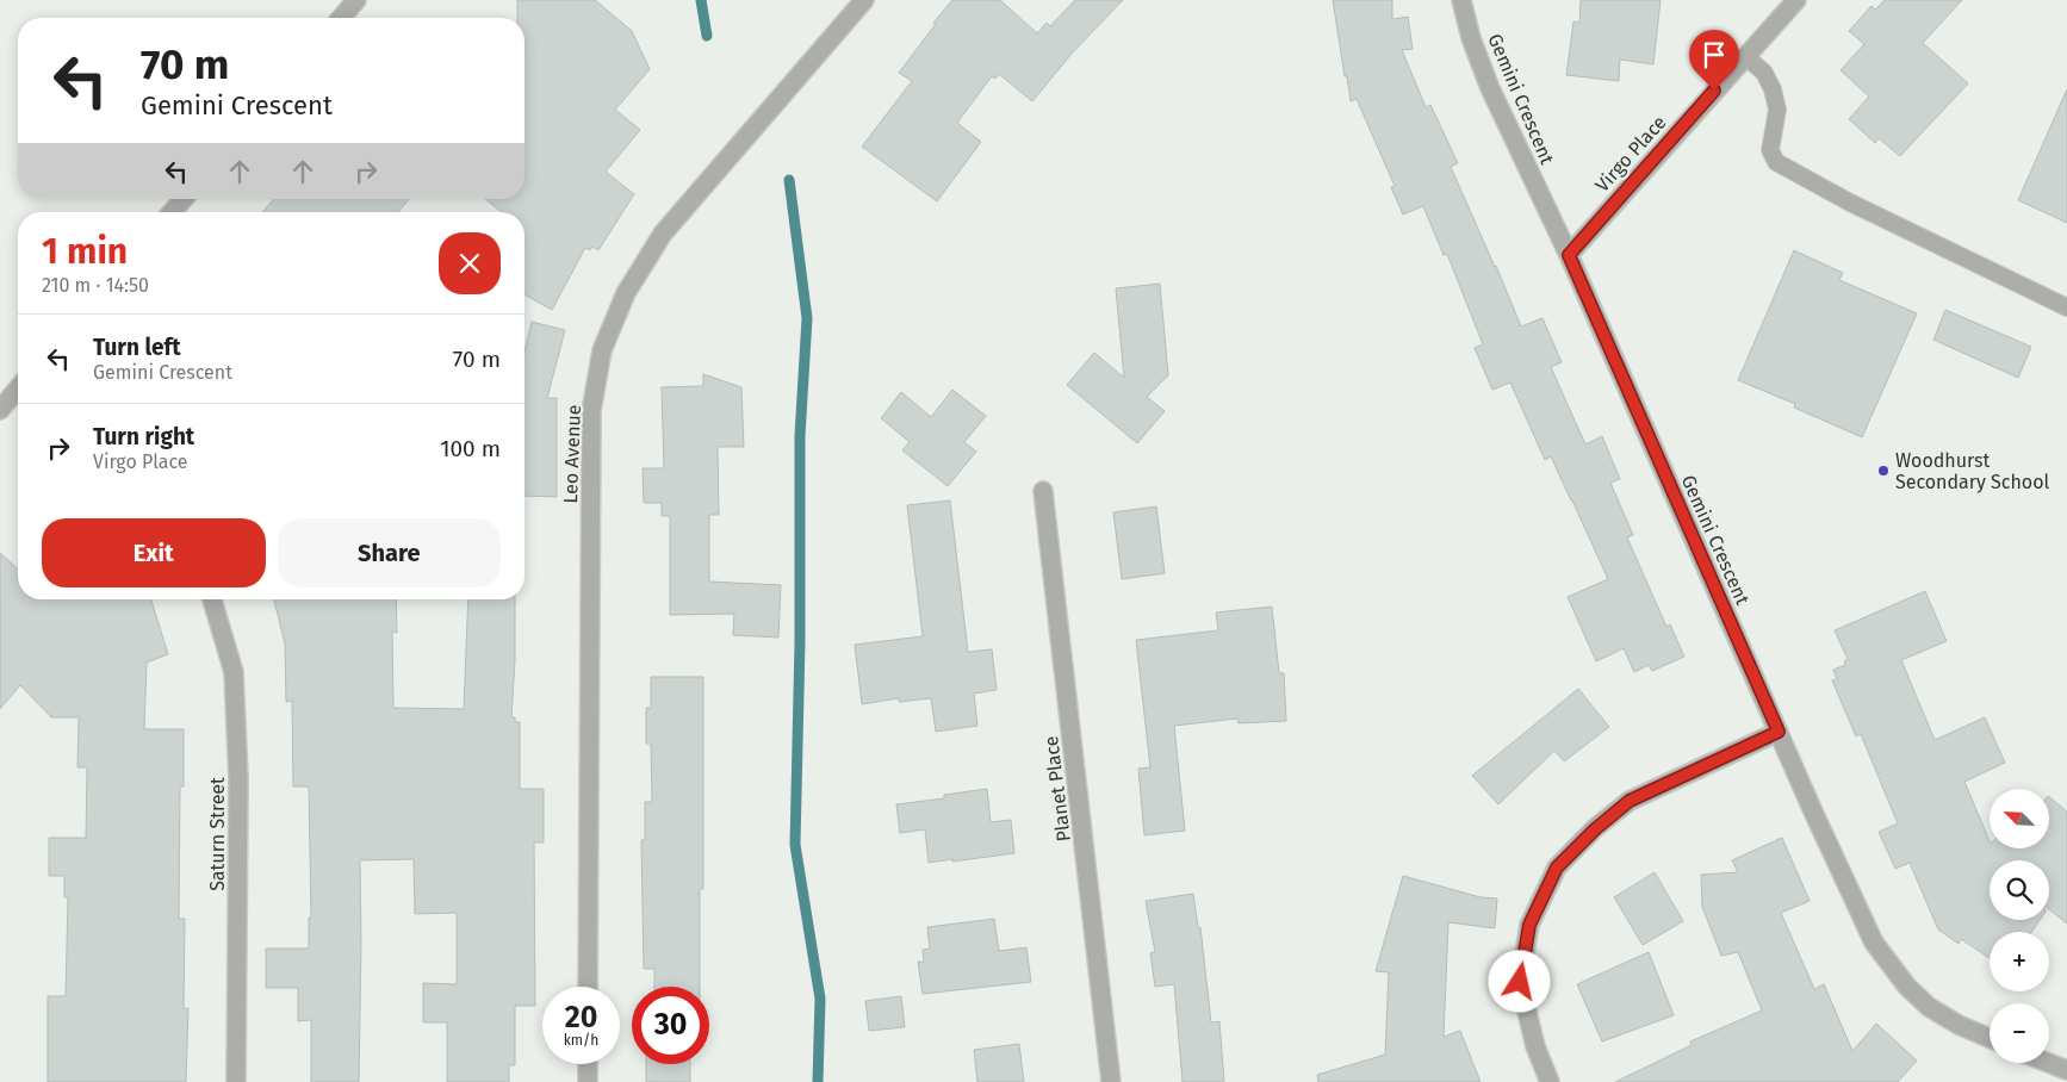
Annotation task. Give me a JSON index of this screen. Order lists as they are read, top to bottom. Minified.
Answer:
{"streets":{"street":["Gemini Crescent","Virgo Place","Leo Avenue","Planet Place","Saturn Street"]},"crossings":[["Gemini Crescent","Virgo Place"]],"places":["Woodhurst Secondary School"],"north":"top left","page":{"turn":["70 m","Gemini Crescent"],"heading":["1 min","210 m · 14:50"],"list":[{"name":"Turn left","note":"Gemini Crescent","value":"70 m"},{"name":"Turn right","note":"Virgo Place","value":"100 m"}],"buttons":["Exit","Share"],"map_buttons":["+","−"],"speed":"20 km/h","limit":"30"}}
